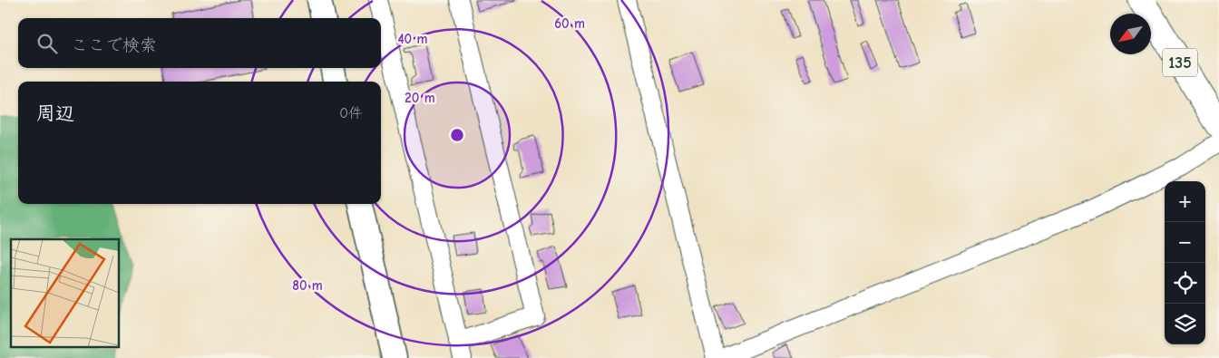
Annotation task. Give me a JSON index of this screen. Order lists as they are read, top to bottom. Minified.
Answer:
{"streets":{"main road":["135"]},"north":"bottom left","page":{"search":"ここで検索","heading":["周辺","0件"],"map_buttons":["+","−"]},"rings":["60 m","40 m","20 m","80 m"]}
